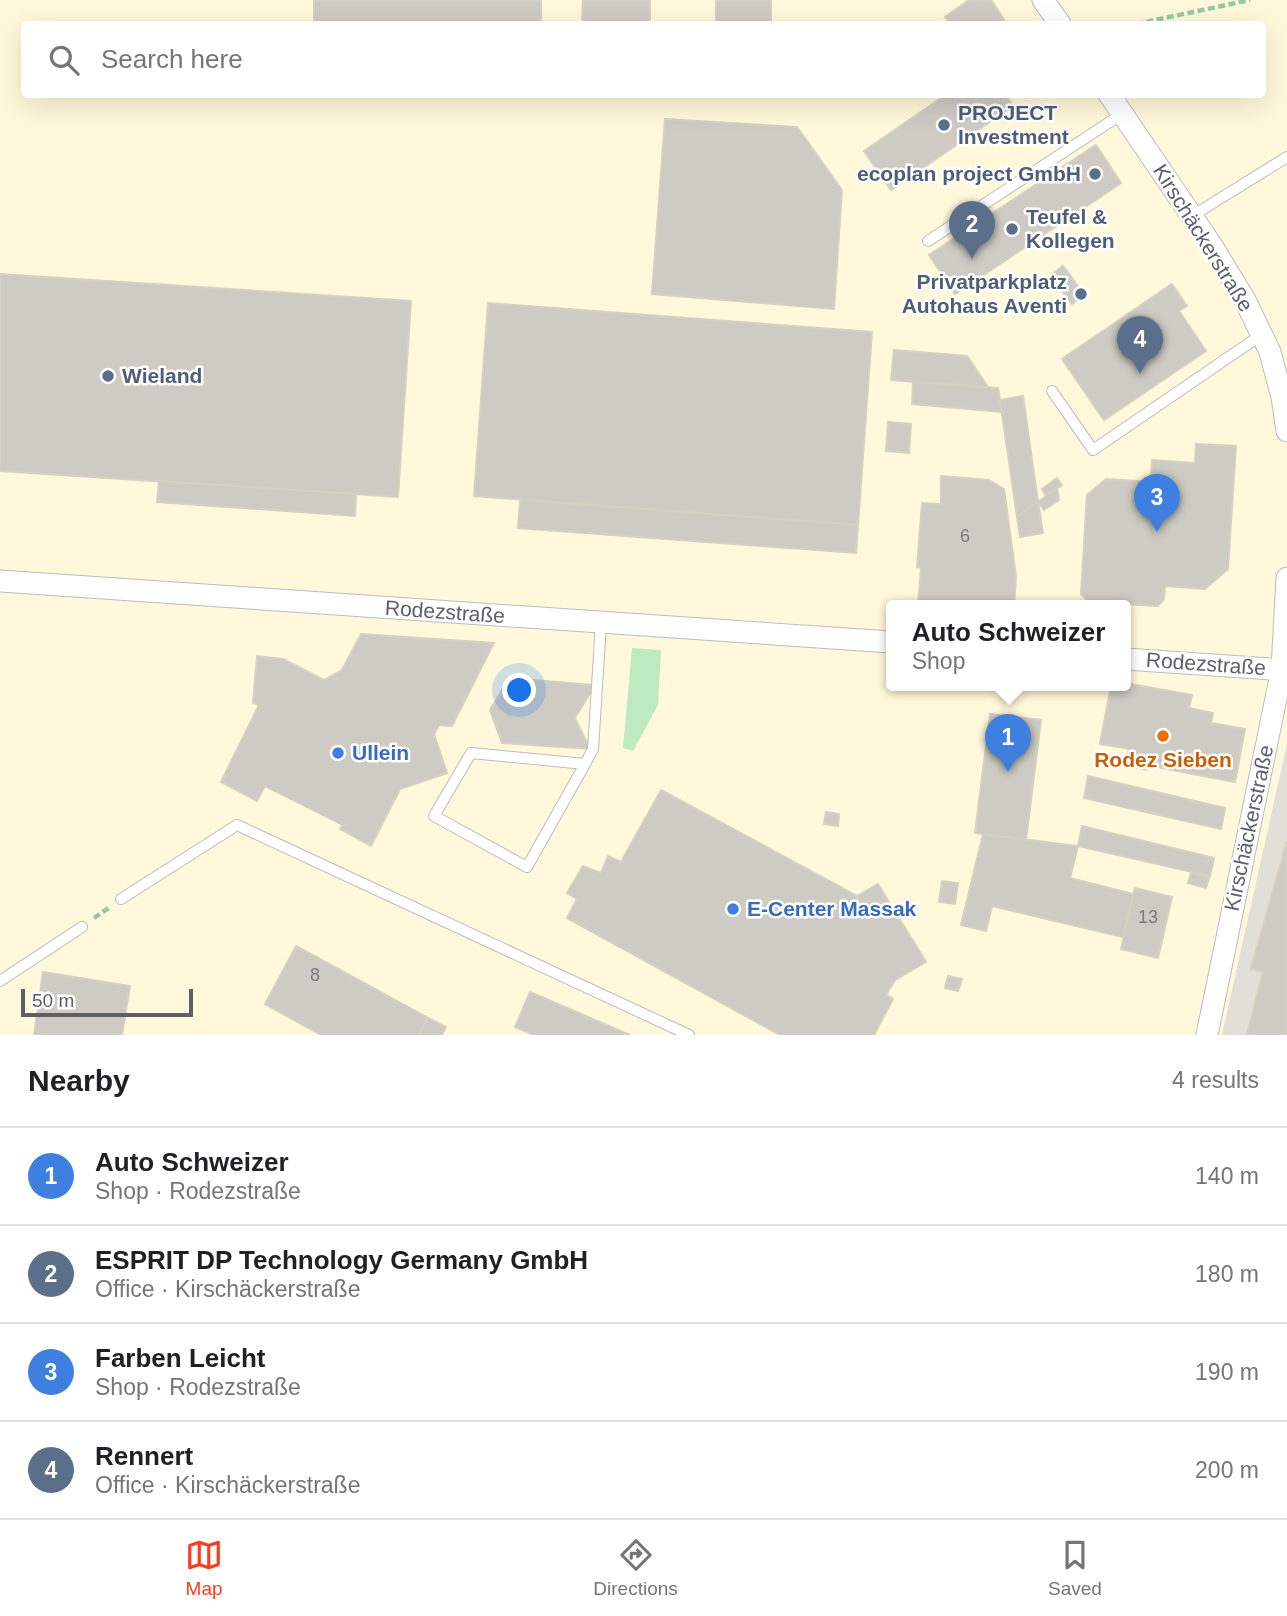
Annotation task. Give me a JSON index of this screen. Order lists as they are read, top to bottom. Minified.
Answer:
{"streets":{"street":["Kirschäckerstraße","Rodezstraße"]},"crossings":[["Kirschäckerstraße","Rodezstraße"]],"places":["PROJECT Investment","ecoplan project GmbH","Teufel & Kollegen","Privatparkplatz Autohaus Aventi","Wieland","Rodez Sieben","Ullein","E-Center Massak"],"house_numbers":["6","13","8"],"scale_bar":"50 m","page":{"search":"Search here","pins":["2","4","3","1"],"popup":["Auto Schweizer","Shop"],"scale":"50 m","heading":["Nearby","4 results"],"list":[{"mark":"1","name":"Auto Schweizer","note":"Shop · Rodezstraße","value":"140 m"},{"mark":"2","name":"ESPRIT DP Technology Germany GmbH","note":"Office · Kirschäckerstraße","value":"180 m"},{"mark":"3","name":"Farben Leicht","note":"Shop · Rodezstraße","value":"190 m"},{"mark":"4","name":"Rennert","note":"Office · Kirschäckerstraße","value":"200 m"}],"nav":["Map","Directions","Saved"]}}
